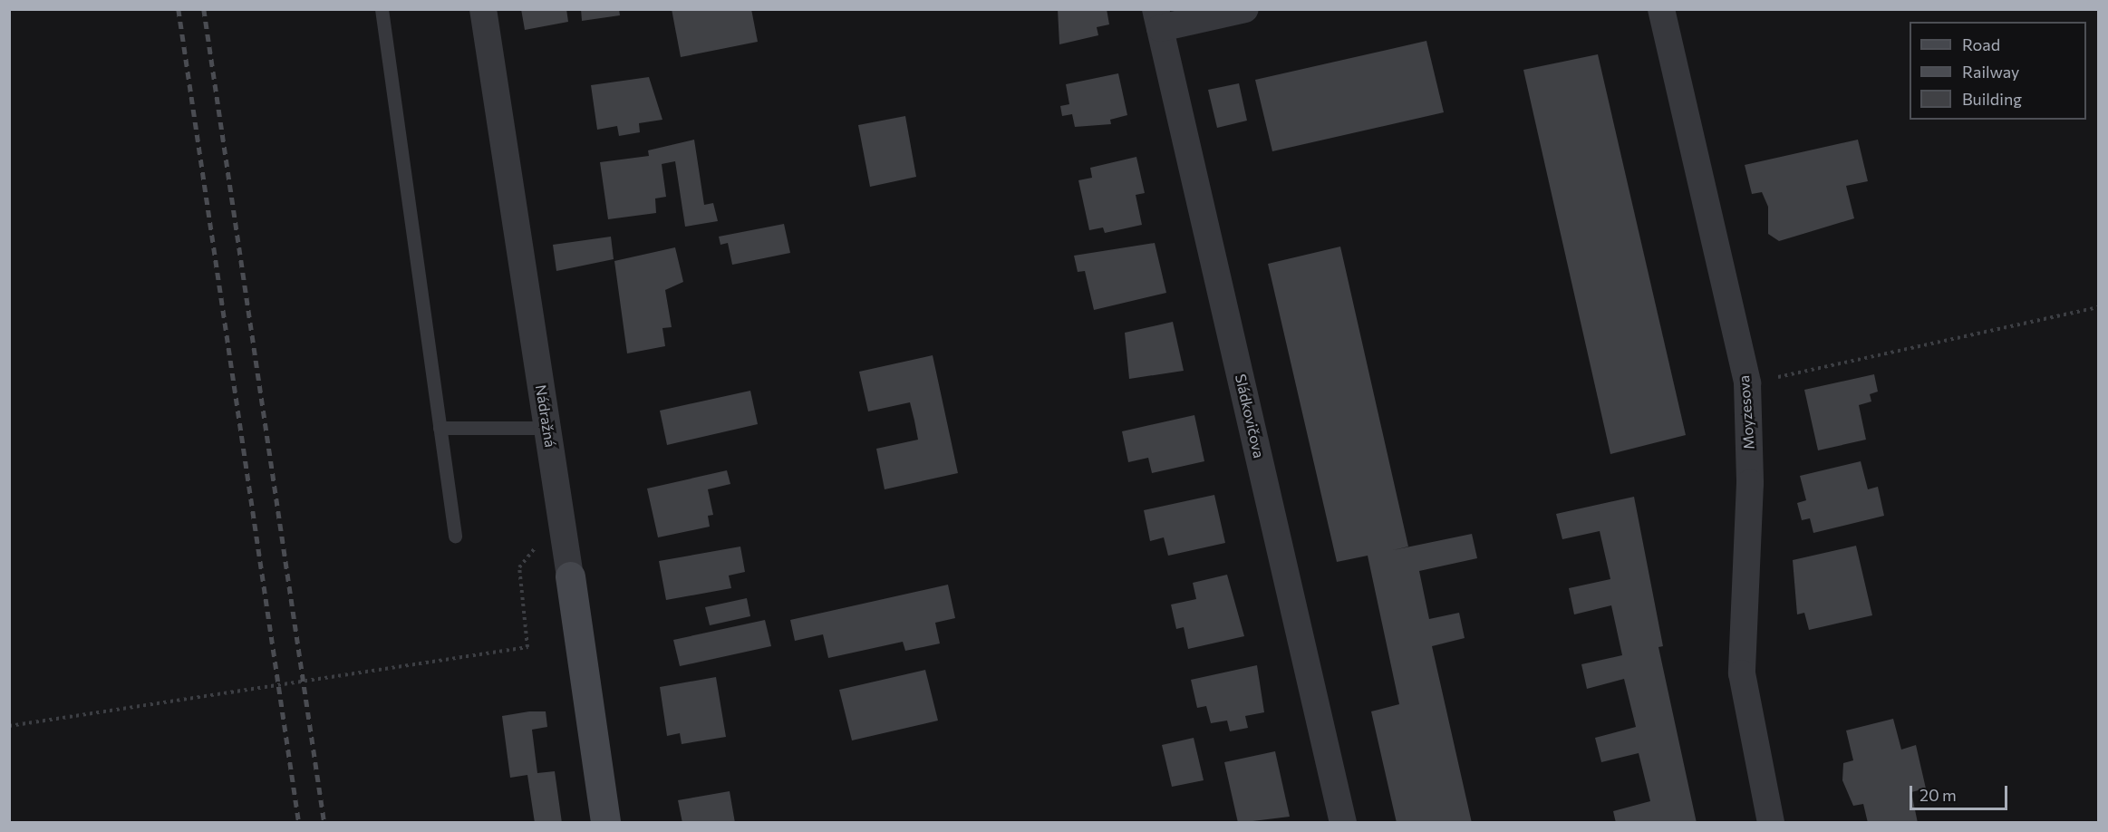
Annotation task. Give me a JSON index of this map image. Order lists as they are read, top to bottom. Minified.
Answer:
{"streets":{"street":["Moyzesova","Nádražná","Sládkovičova"]},"legend":["Road","Railway","Building"],"scale_bar":"20 m"}
